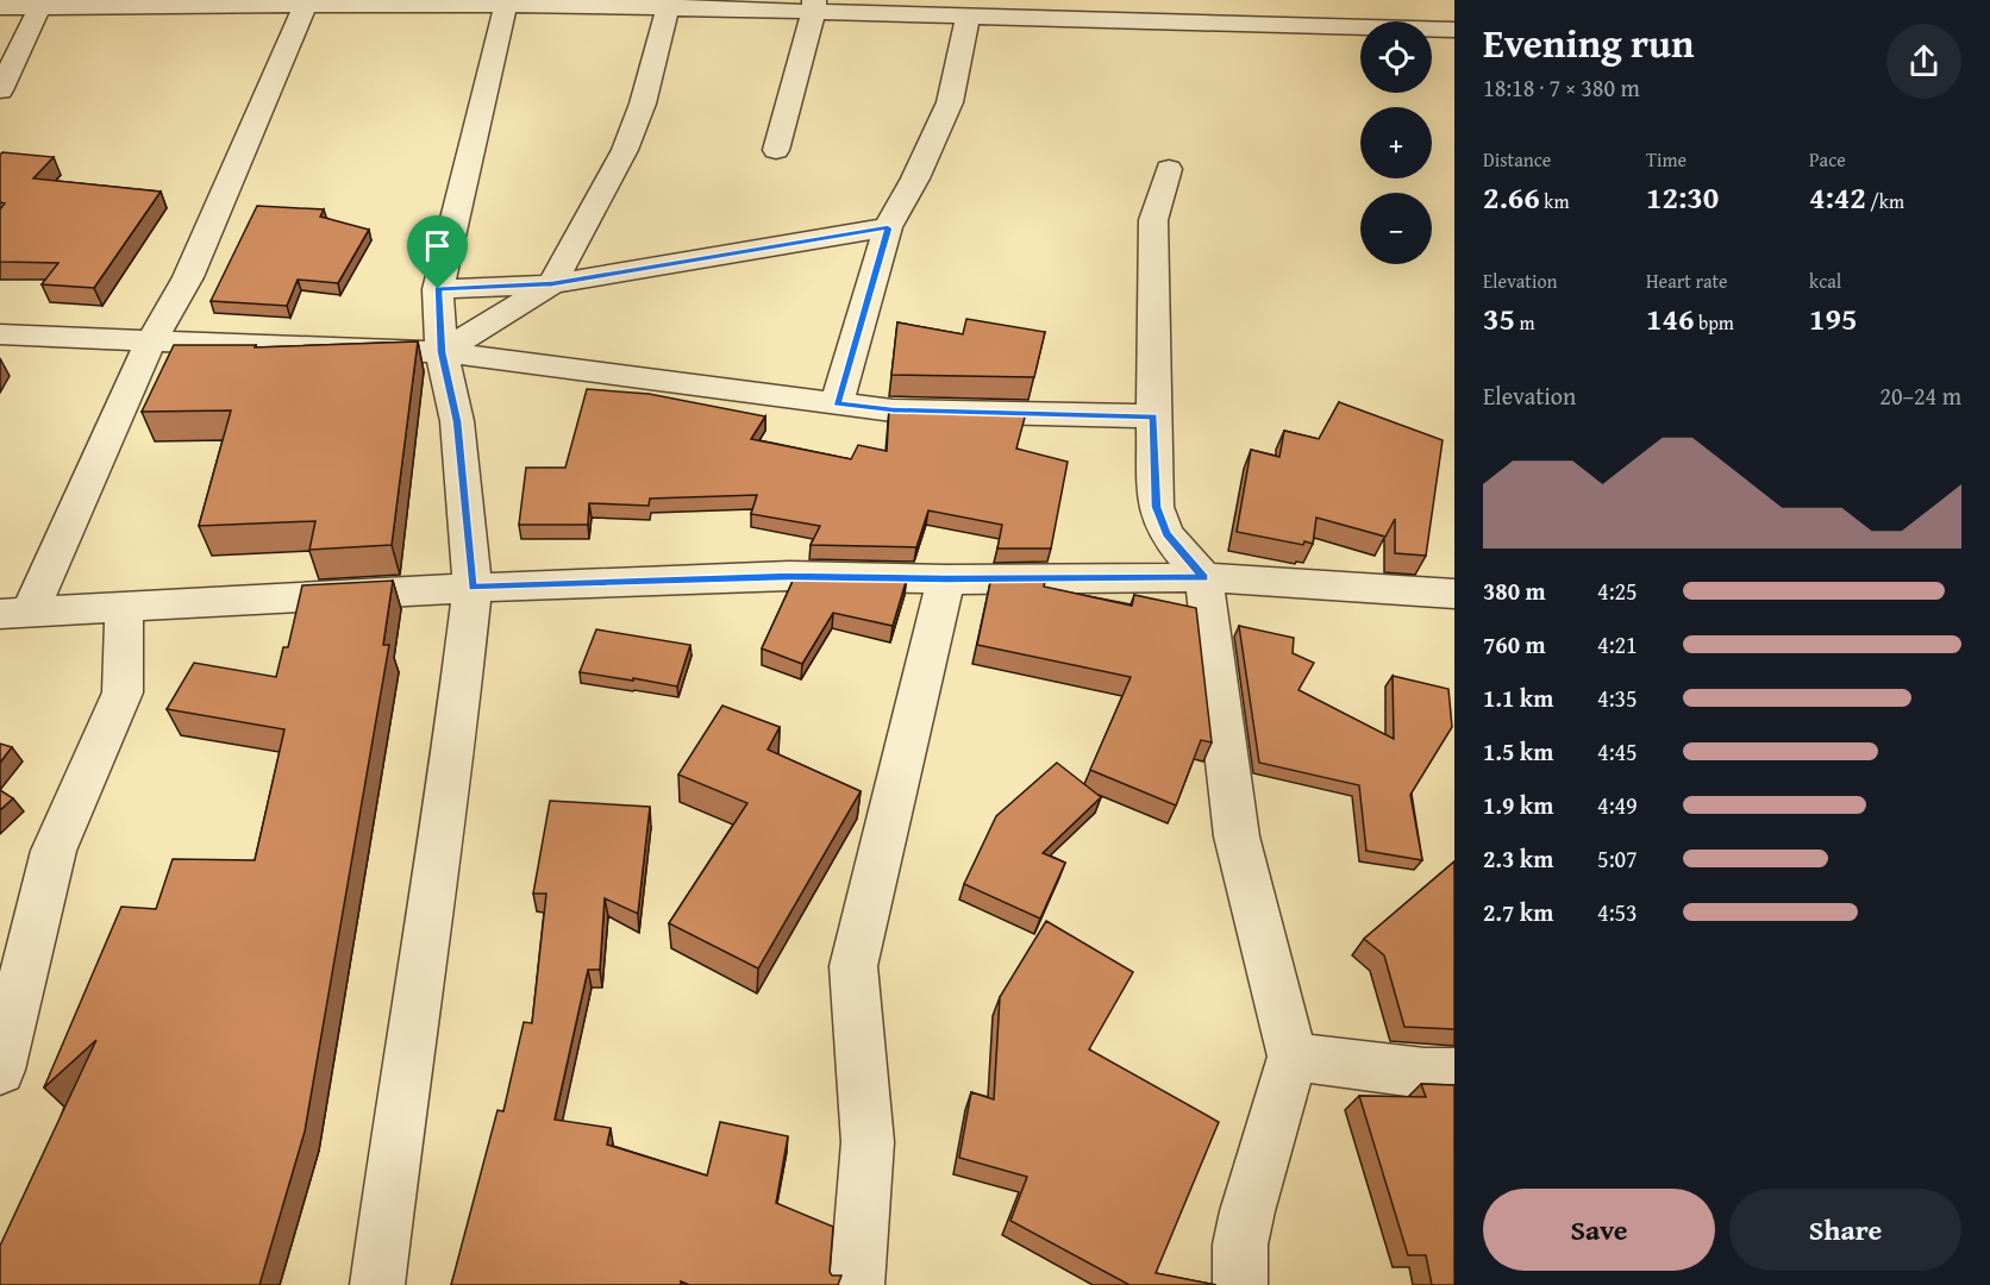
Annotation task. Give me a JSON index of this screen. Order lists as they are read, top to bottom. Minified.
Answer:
{"page":{"heading":["Evening run","18:18 · 7 × 380 m"],"map_buttons":["+","−"],"stats":[["Distance","2.66 km"],["Time","12:30"],["Pace","4:42 /km"],["Elevation","35 m"],["Heart rate","146 bpm"],["kcal","195"]],"chart":["Elevation","20–24 m"],"list":[{"name":"380 m","note":"4:25"},{"name":"760 m","note":"4:21"},{"name":"1.1 km","note":"4:35"},{"name":"1.5 km","note":"4:45"},{"name":"1.9 km","note":"4:49"},{"name":"2.3 km","note":"5:07"},{"name":"2.7 km","note":"4:53"}],"buttons":["Save","Share"]}}
